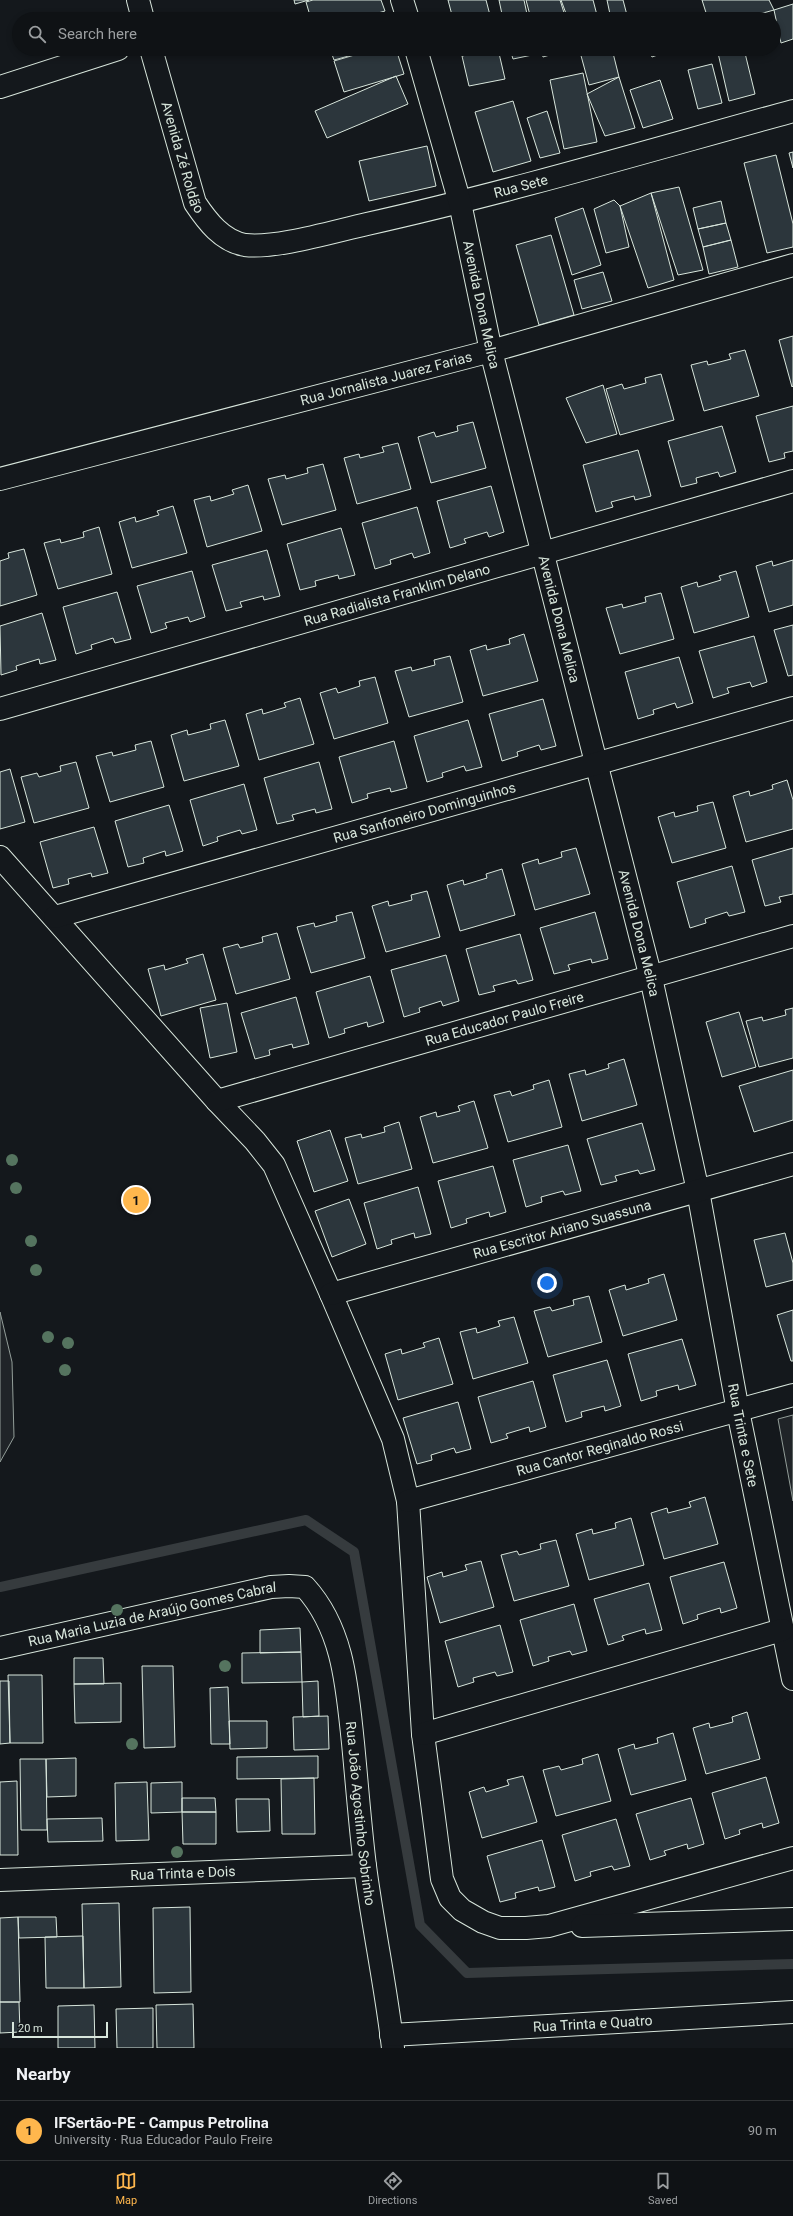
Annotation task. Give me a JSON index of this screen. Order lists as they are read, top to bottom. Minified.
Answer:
{"streets":{"street":["Avenida Zé Roldão","Rua Sete","Avenida Dona Melica","Rua Jornalista Juarez Farias","Rua Radialista Franklim Delano","Rua Sanfoneiro Dominguinhos","Rua Educador Paulo Freire","Rua Escritor Ariano Suassuna","Rua Trinta e Sete","Rua Cantor Reginaldo Rossi","Rua Maria Luzia de Araújo Gomes Cabral","Rua João Agostinho Sobrinho","Rua Trinta e Dois","Rua Trinta e Quatro"]},"crossings":[["Avenida Zé Roldão","Rua Sete"],["Rua Sete","Avenida Dona Melica"],["Avenida Dona Melica","Rua Jornalista Juarez Farias"],["Avenida Dona Melica","Rua Radialista Franklim Delano"],["Avenida Dona Melica","Rua Sanfoneiro Dominguinhos"],["Avenida Dona Melica","Rua Educador Paulo Freire"],["Avenida Dona Melica","Rua Escritor Ariano Suassuna"],["Avenida Dona Melica","Rua Trinta e Sete"],["Rua Escritor Ariano Suassuna","Rua Trinta e Sete"],["Rua Trinta e Sete","Rua Cantor Reginaldo Rossi"],["Rua Maria Luzia de Araújo Gomes Cabral","Rua João Agostinho Sobrinho"],["Rua João Agostinho Sobrinho","Rua Trinta e Dois"],["Rua João Agostinho Sobrinho","Rua Trinta e Quatro"]],"scale_bar":"20 m","page":{"search":"Search here","pins":"1","scale":"20 m","heading":"Nearby","list":[{"mark":"1","name":"IFSertão-PE - Campus Petrolina","note":"University · Rua Educador Paulo Freire","value":"90 m"}],"nav":["Map","Directions","Saved"]}}
